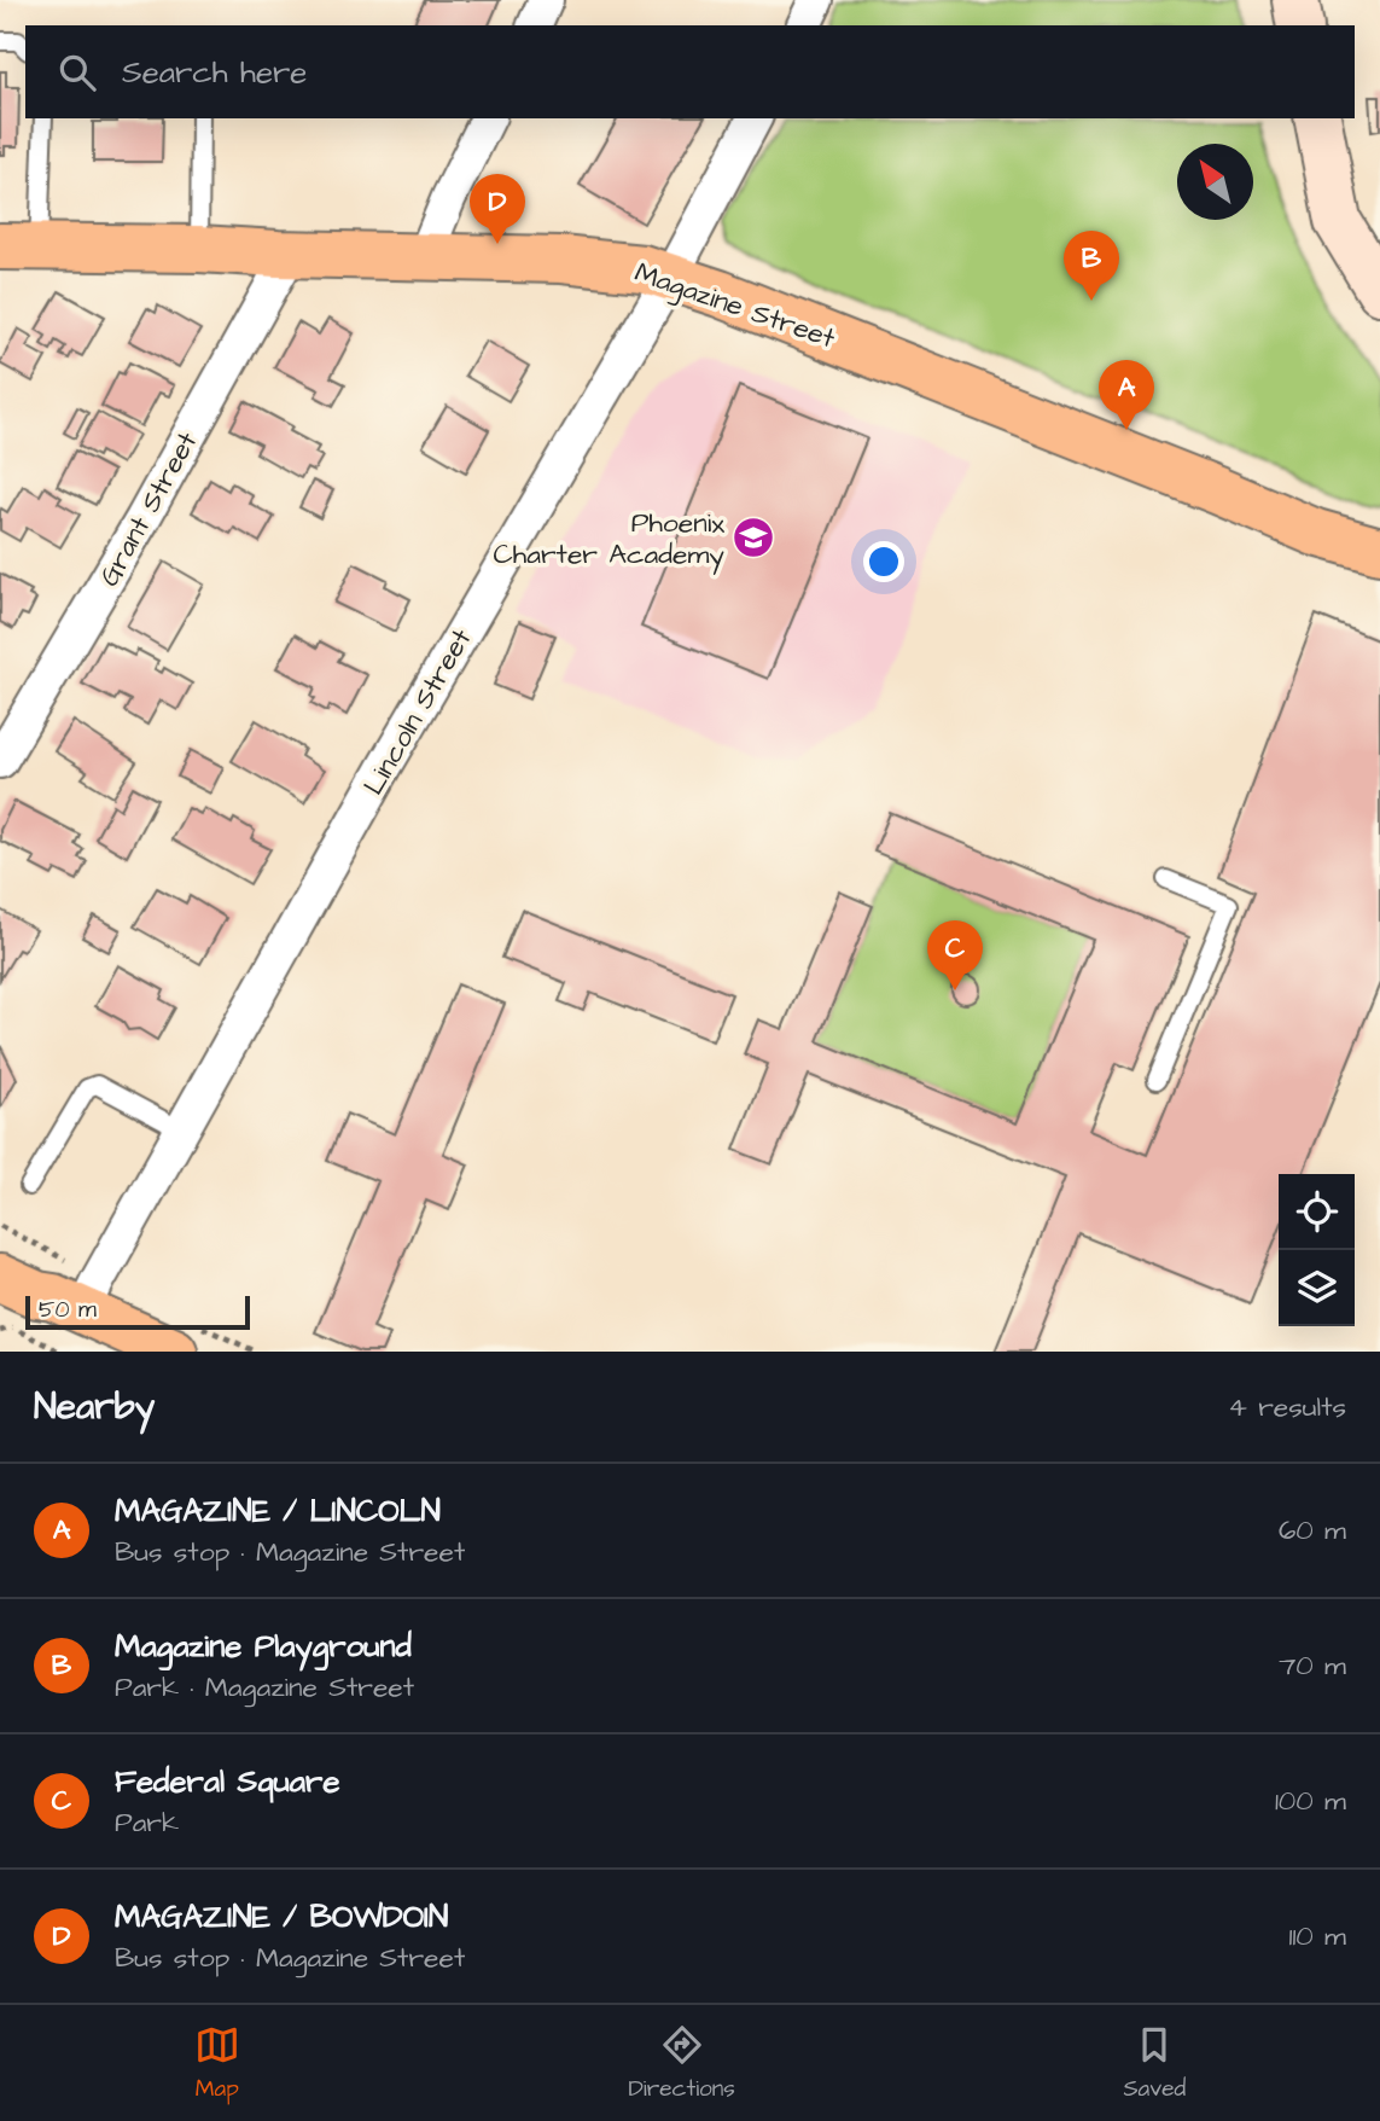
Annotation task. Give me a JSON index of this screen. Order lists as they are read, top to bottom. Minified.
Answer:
{"streets":{"main road":["Magazine Street"],"street":["Grant Street","Lincoln Street"]},"crossings":[["Magazine Street","Grant Street"],["Magazine Street","Lincoln Street"]],"places":{"school or university":["Phoenix Charter Academy"]},"scale_bar":"50 m","north":"top left","page":{"search":"Search here","pins":["D","B","A","C"],"scale":"50 m","heading":["Nearby","4 results"],"list":[{"mark":"A","name":"MAGAZINE / LINCOLN","note":"Bus stop · Magazine Street","value":"60 m"},{"mark":"B","name":"Magazine Playground","note":"Park · Magazine Street","value":"70 m"},{"mark":"C","name":"Federal Square","note":"Park","value":"100 m"},{"mark":"D","name":"MAGAZINE / BOWDOIN","note":"Bus stop · Magazine Street","value":"110 m"}],"nav":["Map","Directions","Saved"]}}
